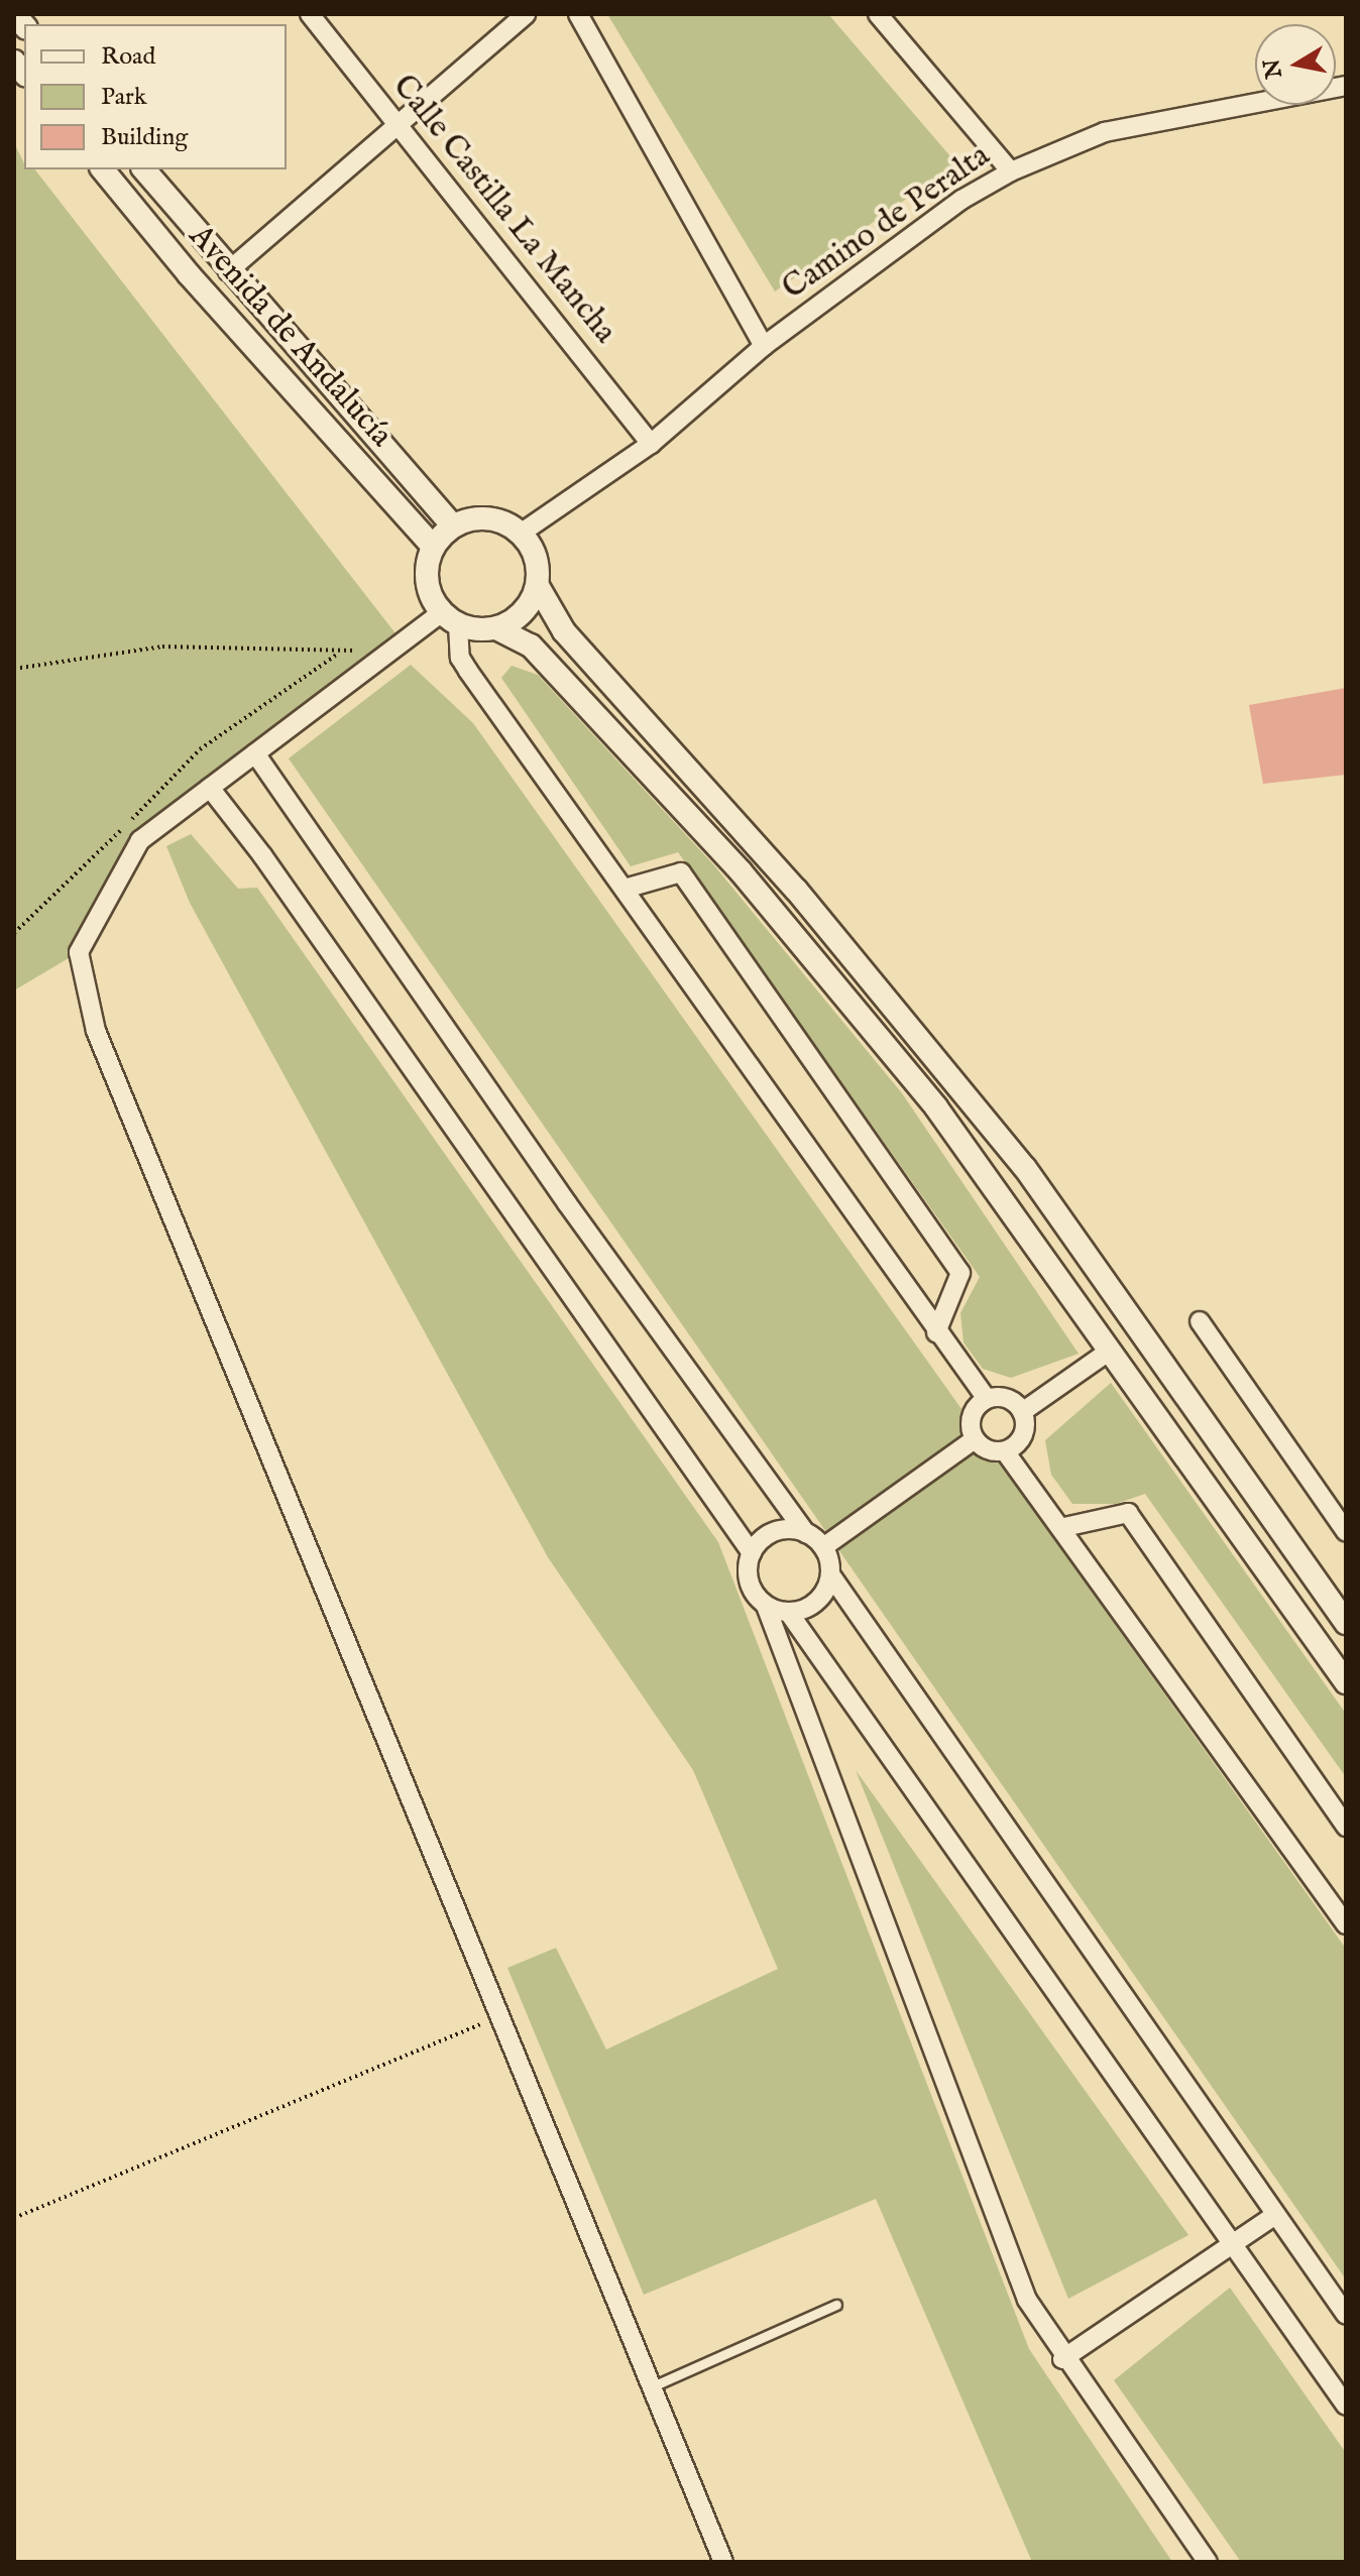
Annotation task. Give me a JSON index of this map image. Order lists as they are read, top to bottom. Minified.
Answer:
{"streets":{"street":["Calle Castilla La Mancha","Camino de Peralta","Avenida de Andalucía"]},"crossings":[["Calle Castilla La Mancha","Camino de Peralta"],["Camino de Peralta","Avenida de Andalucía"]],"legend":["Road","Park","Building"],"north":"left"}
